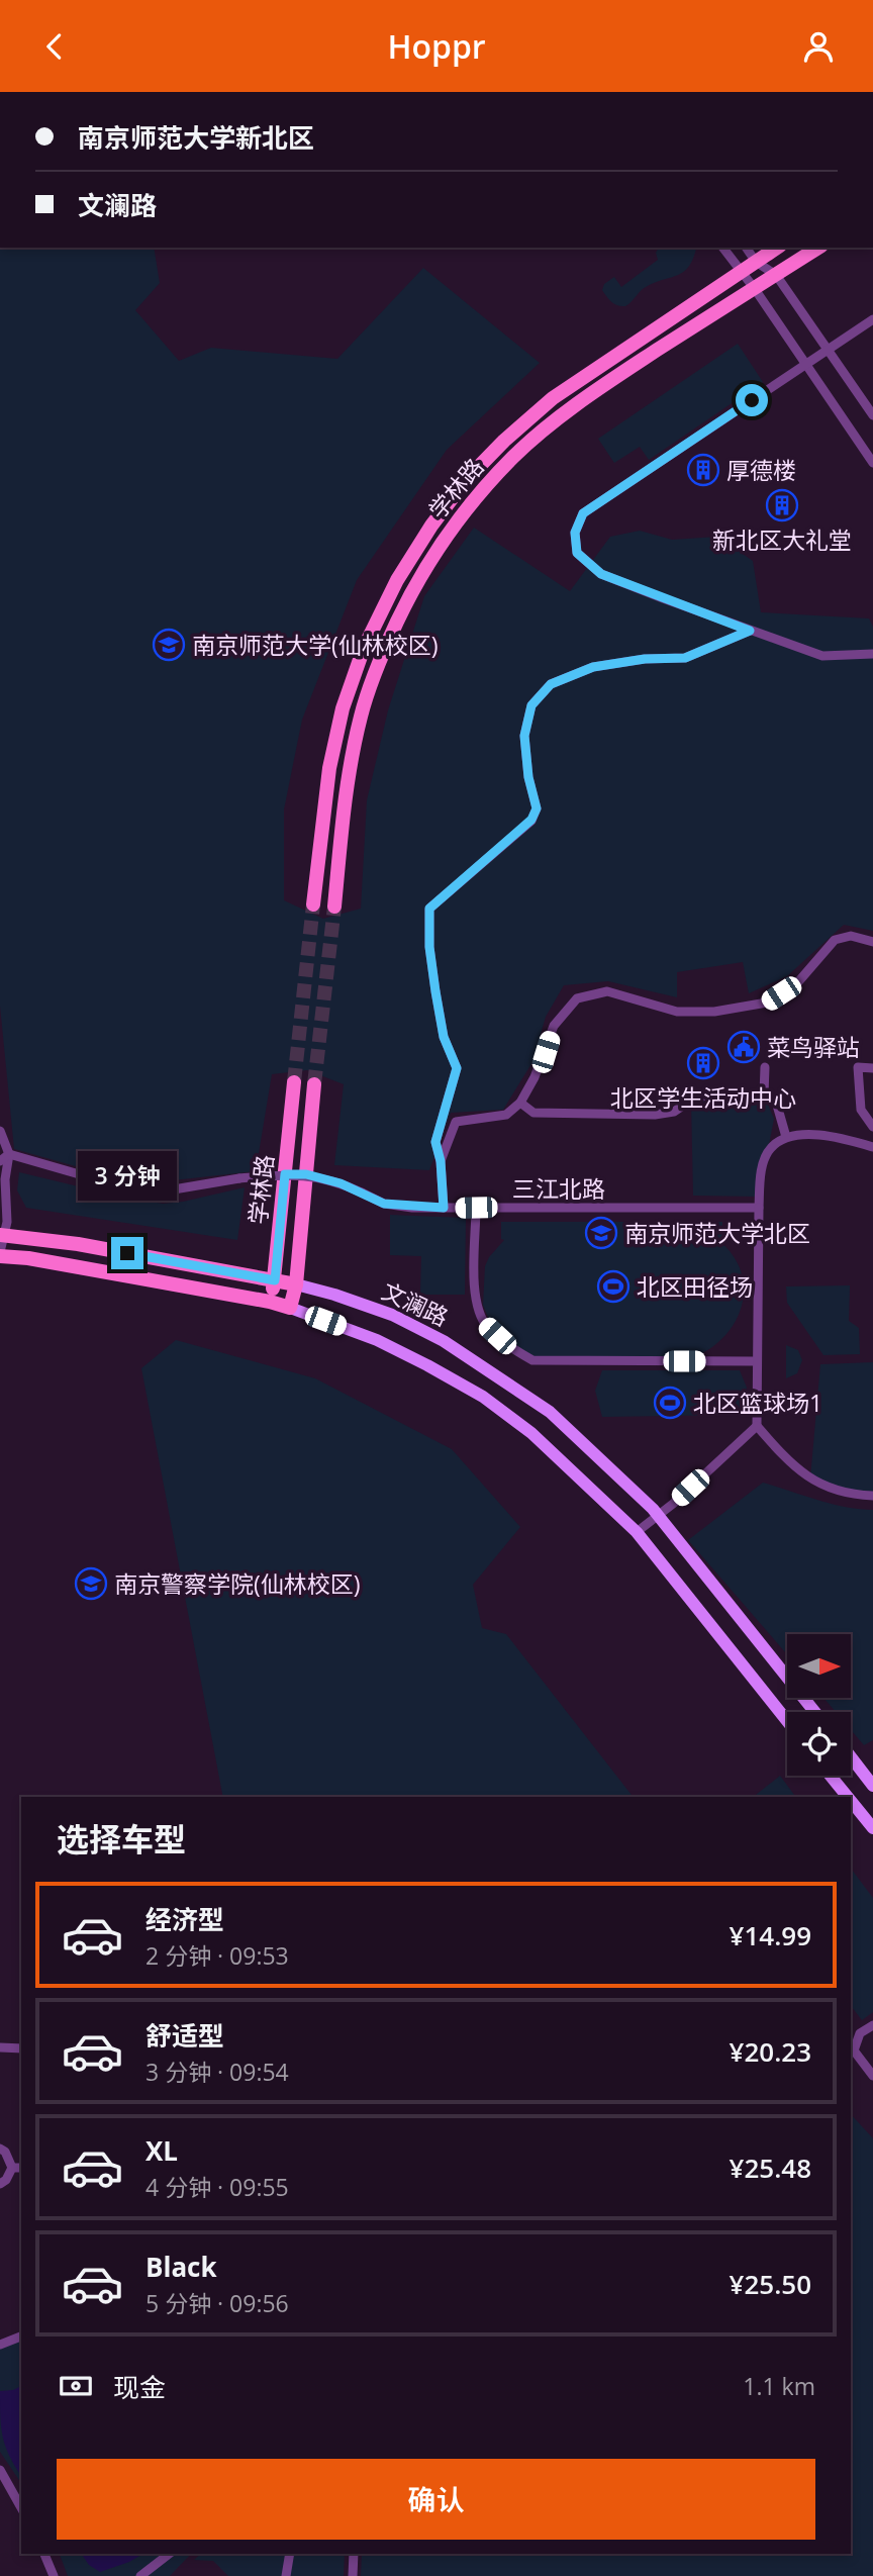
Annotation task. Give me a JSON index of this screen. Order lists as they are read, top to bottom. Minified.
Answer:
{"streets":{"main road":["学林路","文澜路"],"street":["三江北路"]},"crossings":[["学林路","三江北路"],["学林路","文澜路"]],"places":{"building":["厚德楼","新北区大礼堂","北区学生活动中心"],"school or university":["南京师范大学(仙林校区)","南京师范大学北区","南京警察学院(仙林校区)"],"public building":["菜鸟驿站"],"sports":["北区田径场","北区篮球场1"]},"north":"right","page":{"header":"Hoppr","banner":["南京师范大学新北区","文澜路"],"bubble":"3 分钟","heading":"选择车型","list":[{"name":"经济型","note":"2 分钟 · 09:53","value":"¥14.99"},{"name":"舒适型","note":"3 分钟 · 09:54","value":"¥20.23"},{"name":"XL","note":"4 分钟 · 09:55","value":"¥25.48"},{"name":"Black","note":"5 分钟 · 09:56","value":"¥25.50"}],"pay":["现金","1.1 km"],"buttons":"确认"}}
